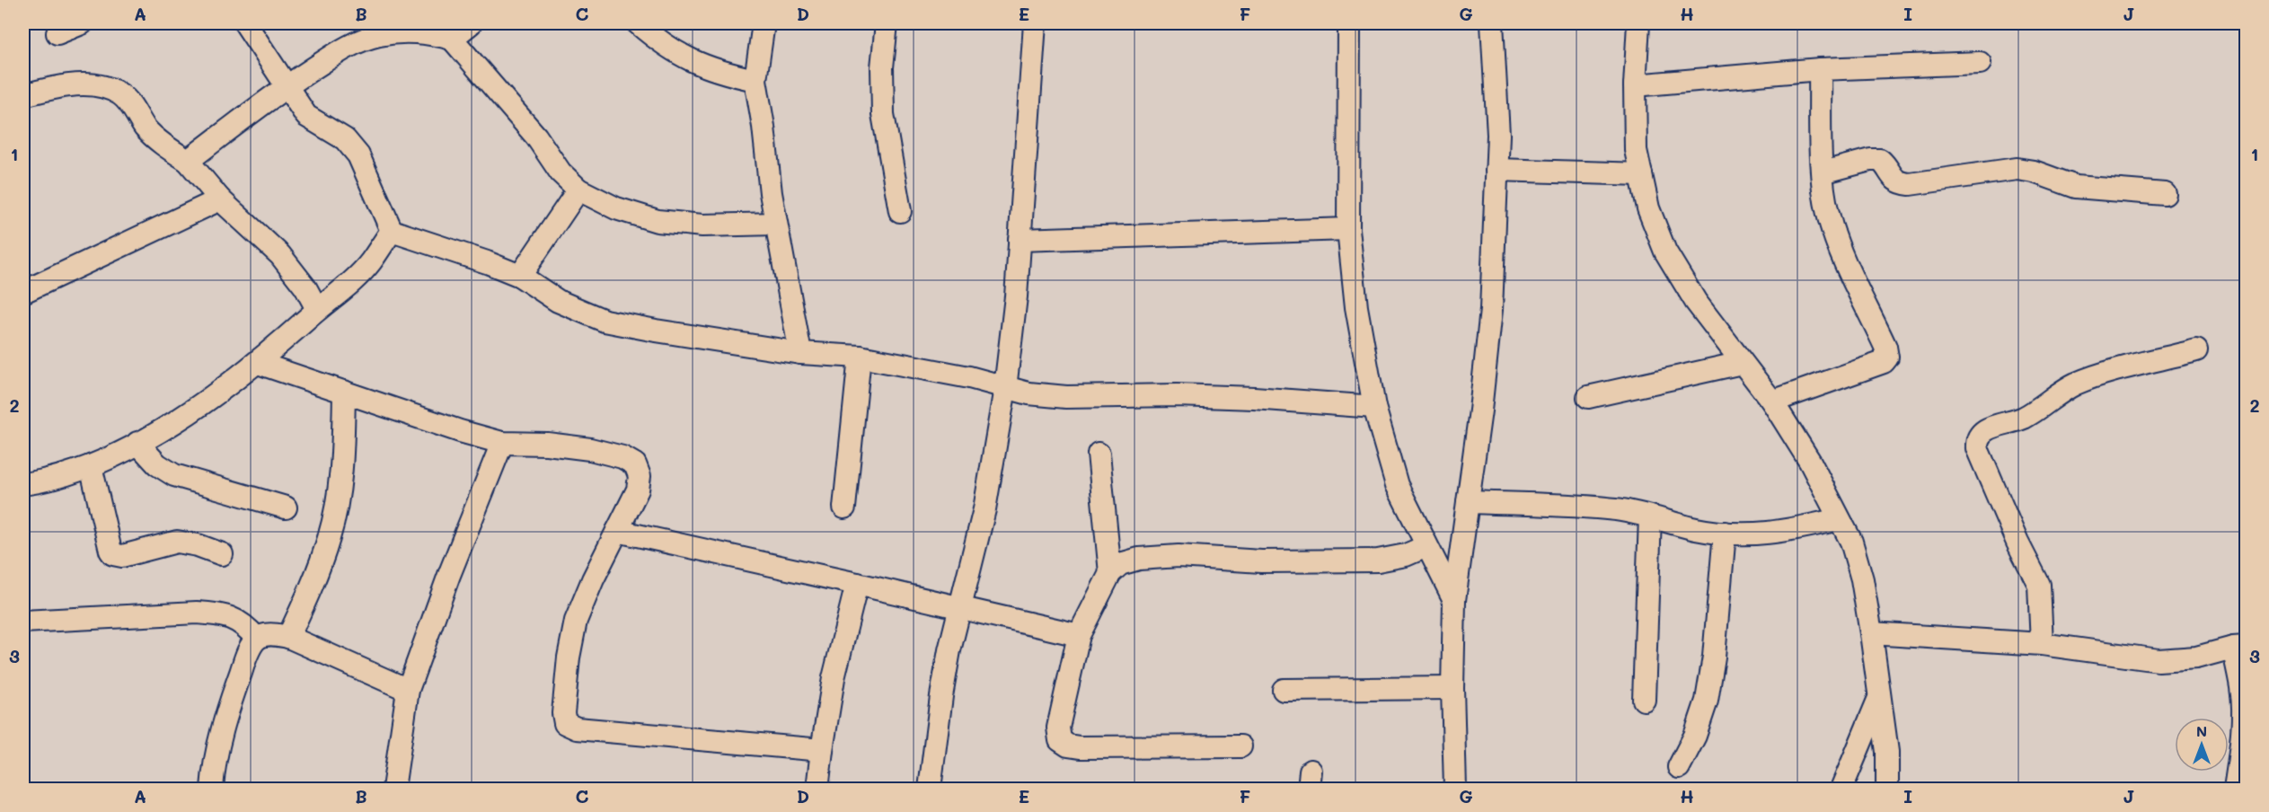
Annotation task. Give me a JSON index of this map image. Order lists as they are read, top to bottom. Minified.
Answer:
{"north":"top","grid":{"columns":["A","B","C","D","E","F","G","H","I","J"],"rows":["1","2","3"]}}
